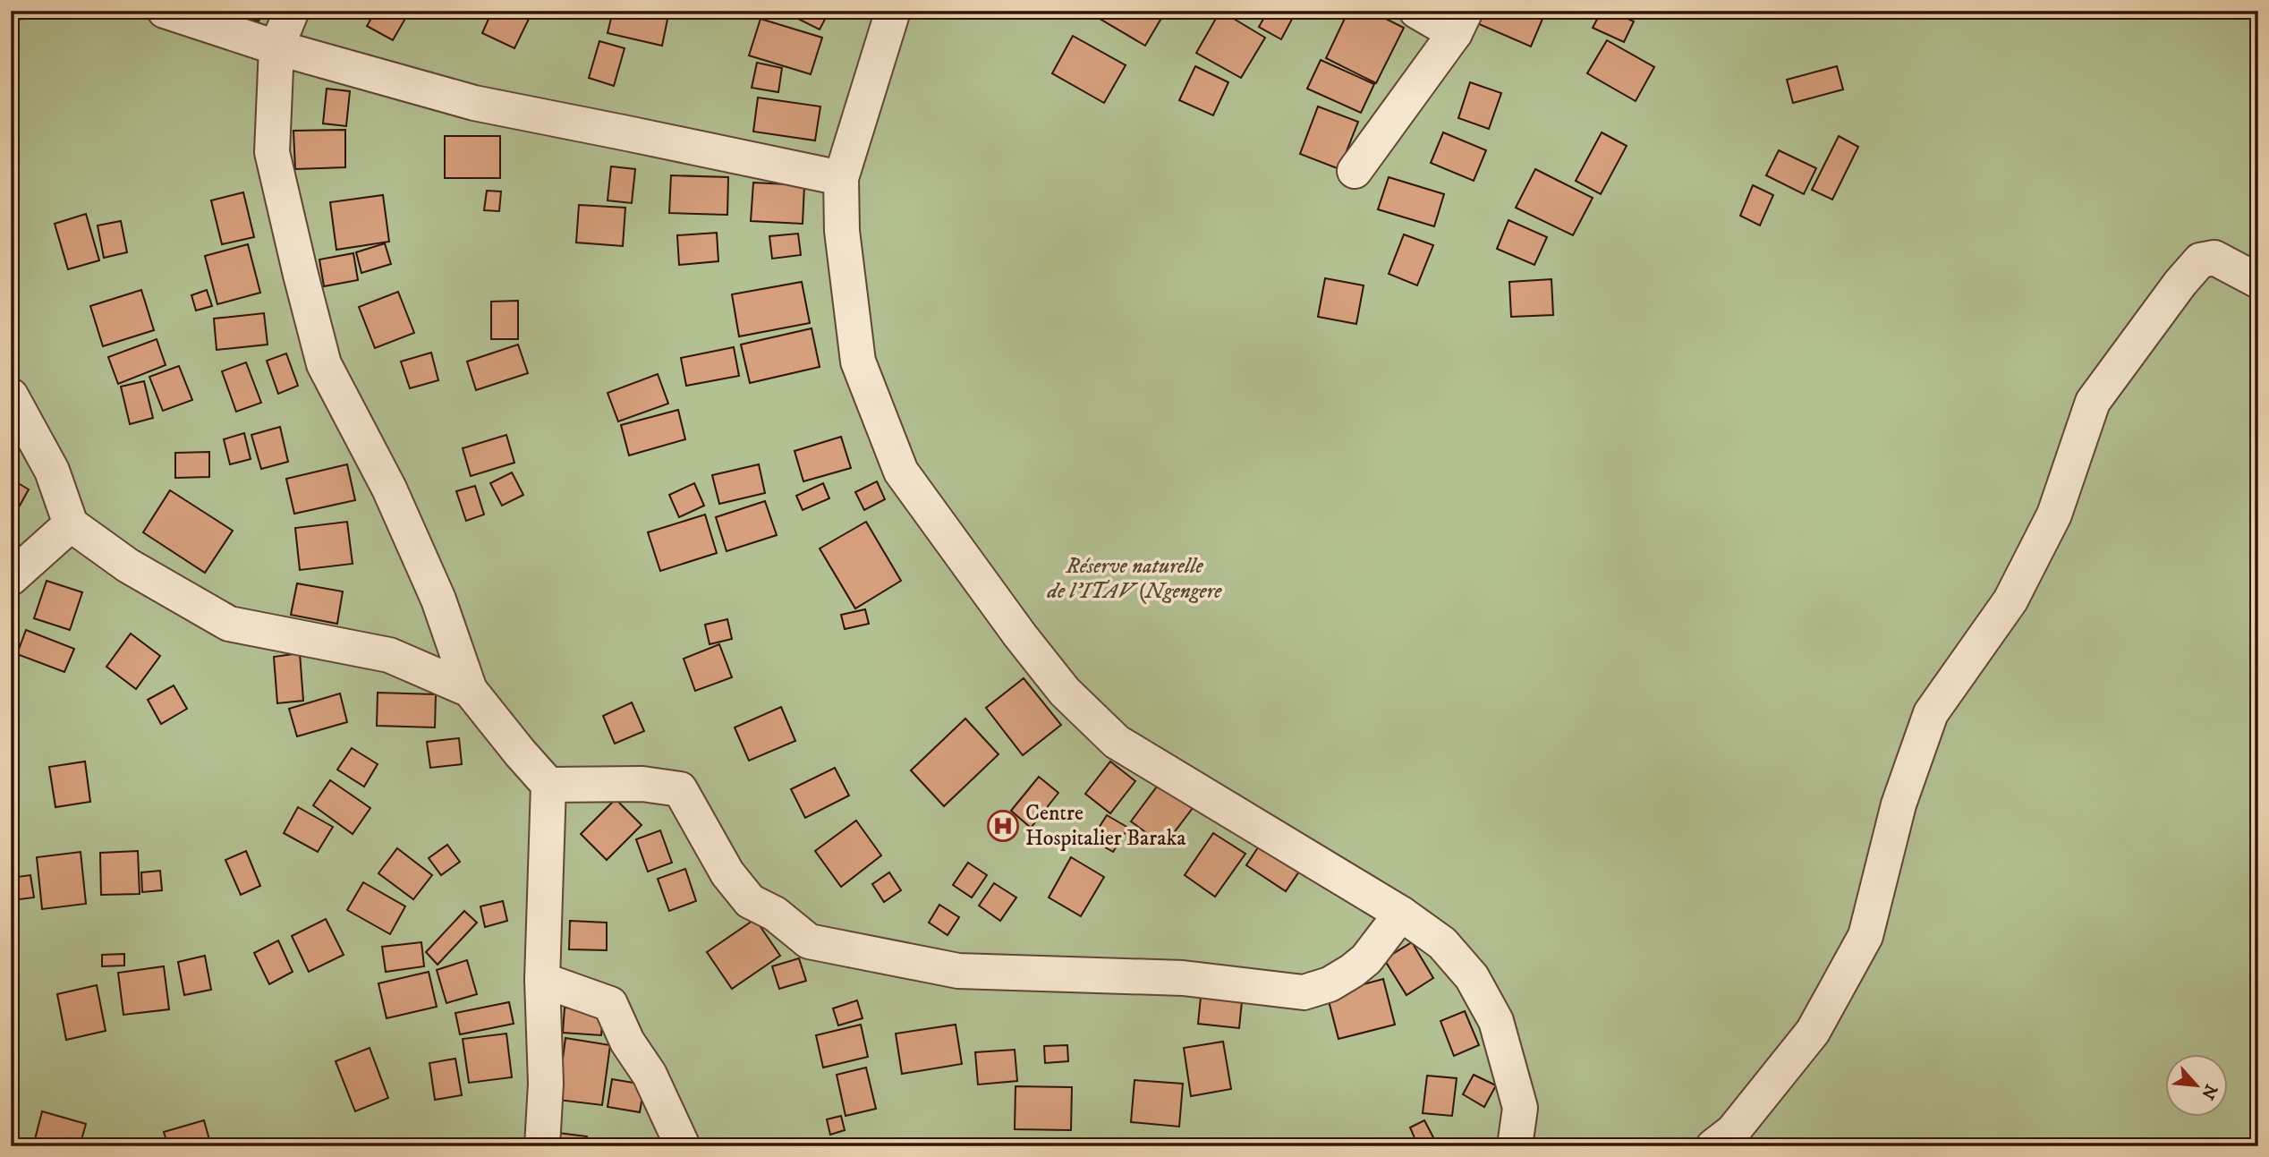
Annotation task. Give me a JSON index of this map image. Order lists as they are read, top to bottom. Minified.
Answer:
{"parks":["Réserve naturelle de l'ITAV (Ngengere"],"places":{"hospital":["Centre Hospitalier Baraka"]},"north":"bottom right"}
